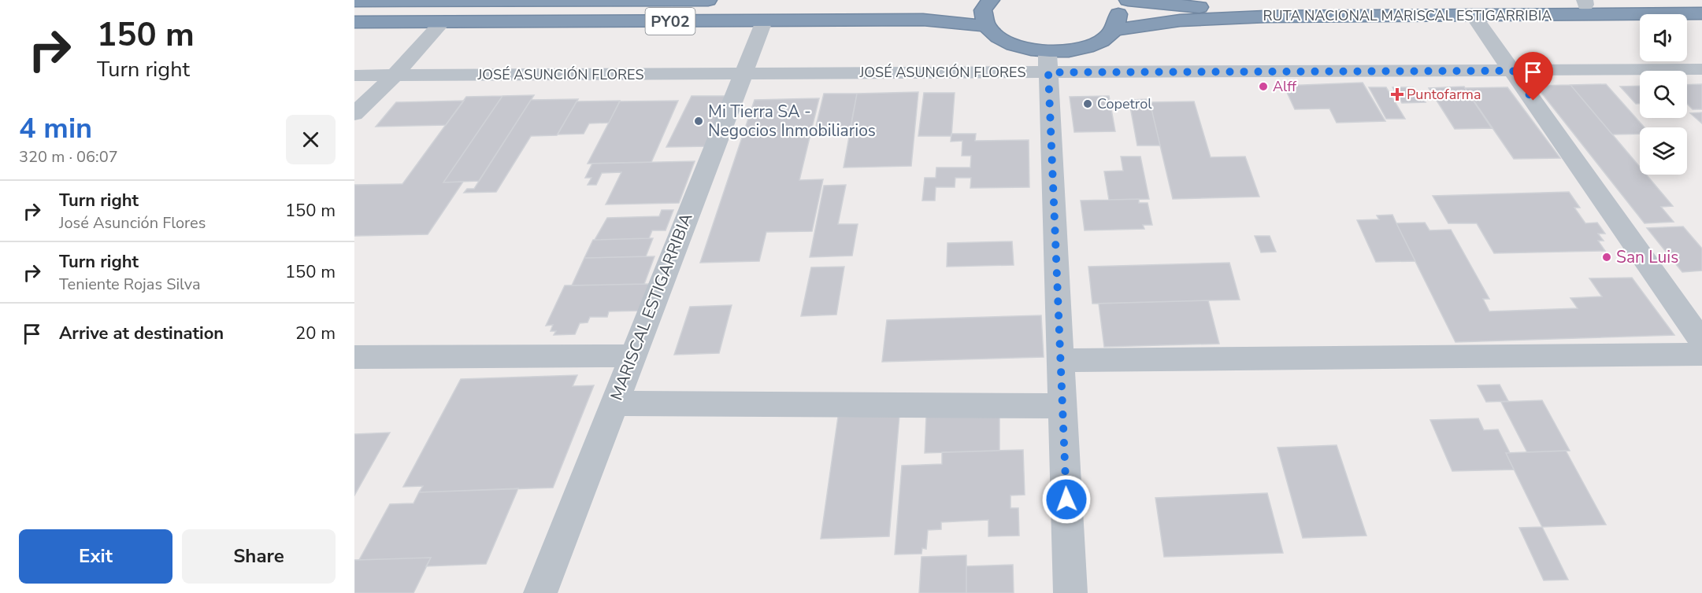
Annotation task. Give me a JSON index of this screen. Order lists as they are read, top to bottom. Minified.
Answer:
{"streets":{"highway":["RUTA NACIONAL MARISCAL ESTIGARRIBIA","PY02"],"street":["JOSÉ ASUNCIÓN FLORES","MARISCAL ESTIGARRIBIA"]},"crossings":[["PY02","MARISCAL ESTIGARRIBIA"],["JOSÉ ASUNCIÓN FLORES","MARISCAL ESTIGARRIBIA"]],"places":{"other":["Alff","Copetrol","Mi Tierra SA - Negocios Inmobiliarios","San Luis"],"health":["Puntofarma"]},"page":{"turn":["150 m","Turn right"],"heading":["4 min","320 m · 06:07"],"list":[{"name":"Turn right","note":"José Asunción Flores","value":"150 m"},{"name":"Turn right","note":"Teniente Rojas Silva","value":"150 m"},{"name":"Arrive at destination","value":"20 m"}],"buttons":["Exit","Share"]}}
